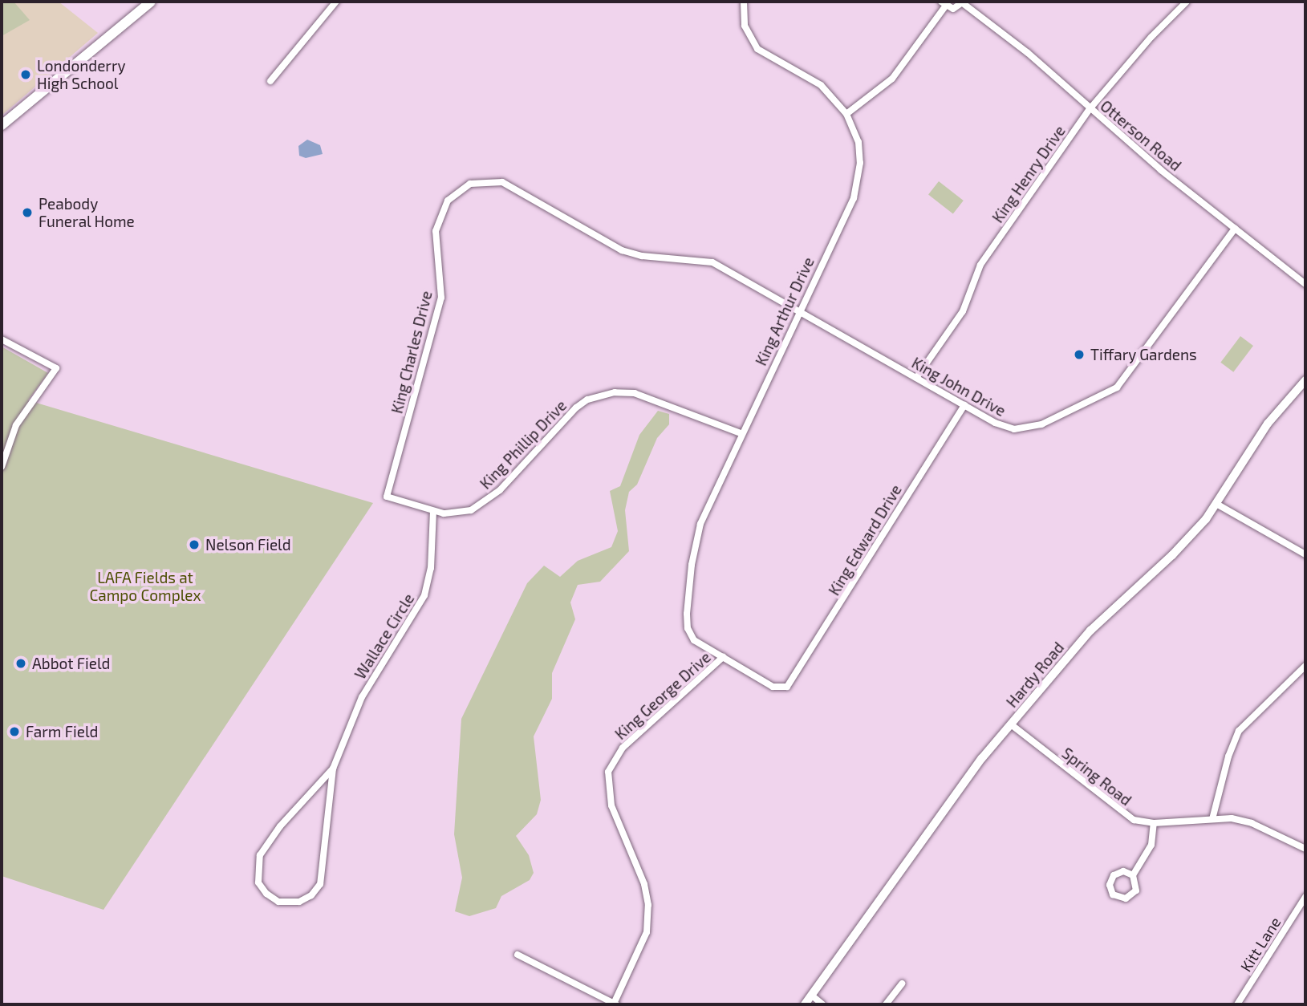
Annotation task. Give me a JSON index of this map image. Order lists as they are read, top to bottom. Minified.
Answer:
{"streets":{"street":["Otterson Road","King Henry Drive","King Arthur Drive","King Charles Drive","King John Drive","King Phillip Drive","King Edward Drive","Wallace Circle","Hardy Road","King George Drive","Spring Road","Kitt Lane"]},"crossings":[["Otterson Road","King Henry Drive"],["Otterson Road","King John Drive"],["King Henry Drive","King John Drive"],["King Arthur Drive","King Charles Drive"],["King Arthur Drive","King John Drive"],["King Arthur Drive","King Phillip Drive"],["King Arthur Drive","King Edward Drive"],["King Arthur Drive","King George Drive"],["King Charles Drive","King John Drive"],["King Charles Drive","King Phillip Drive"],["King John Drive","King Edward Drive"],["King Phillip Drive","Wallace Circle"],["Hardy Road","Spring Road"]],"parks":["LAFA Fields at Campo Complex"],"places":["Londonderry High School","Peabody Funeral Home","Tiffary Gardens","Nelson Field","Abbot Field","Farm Field"]}
